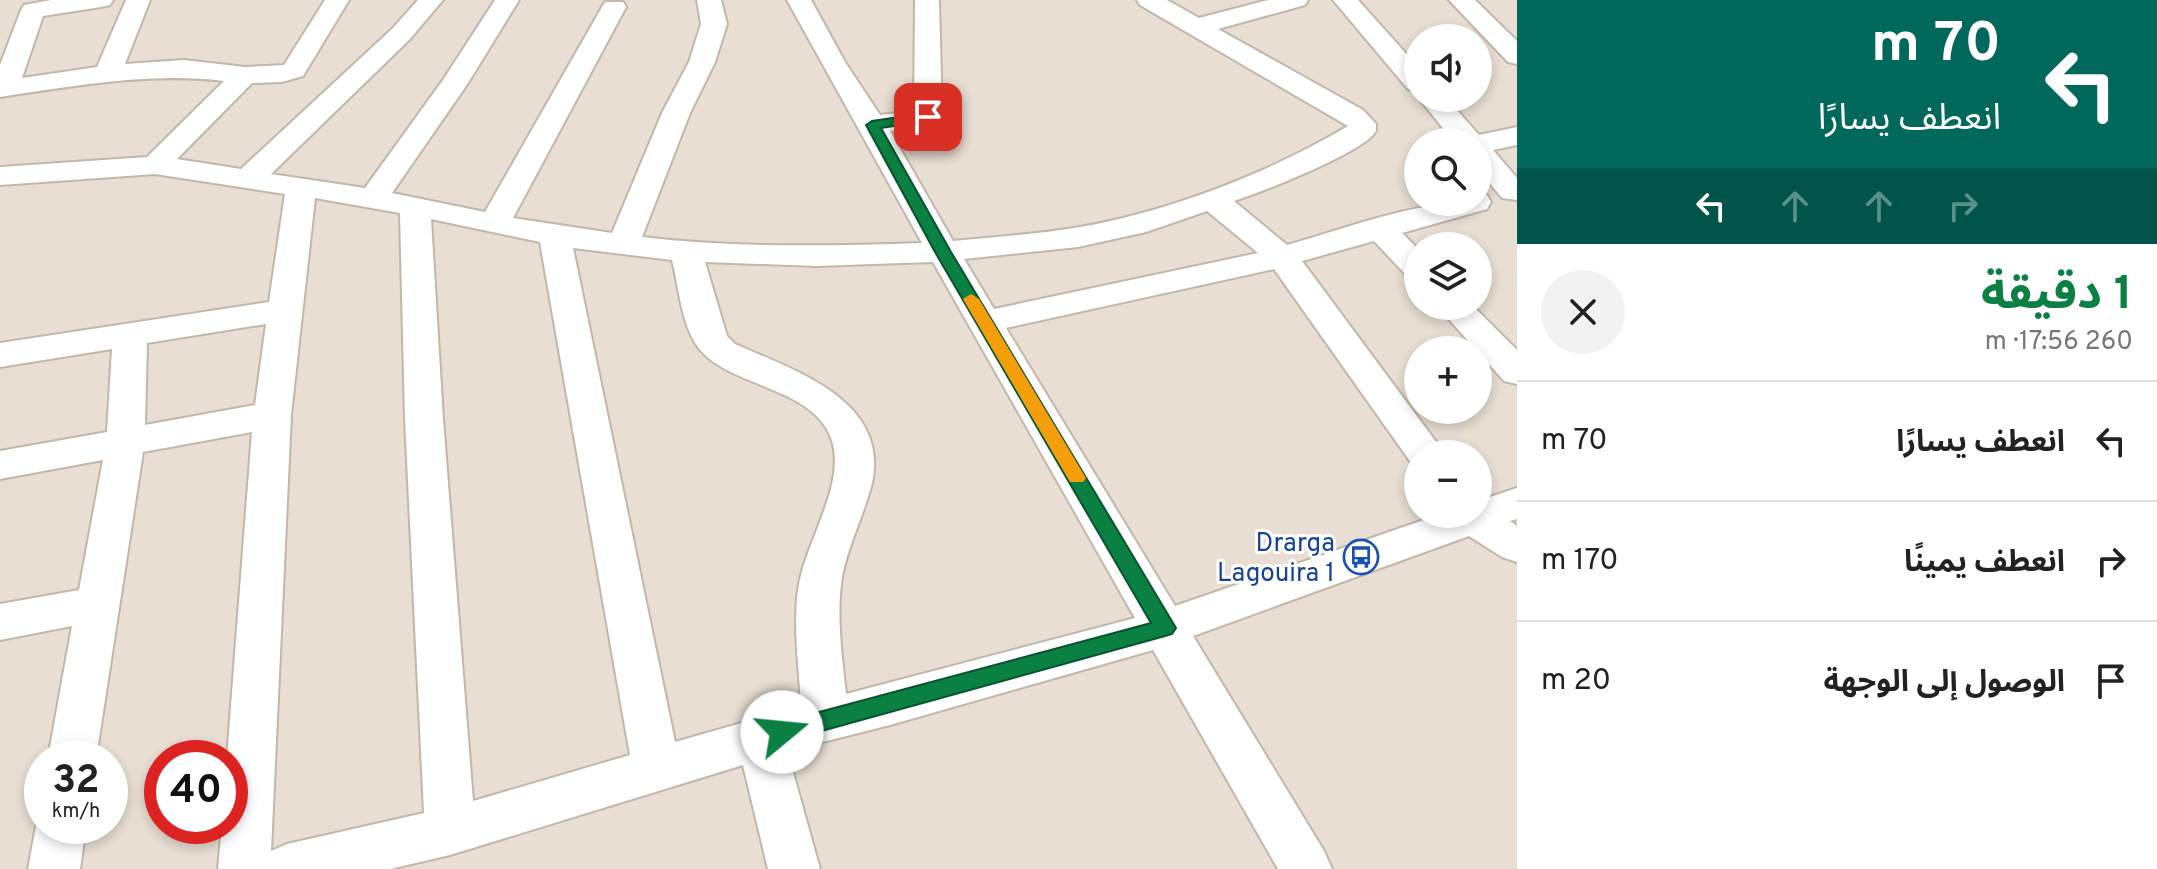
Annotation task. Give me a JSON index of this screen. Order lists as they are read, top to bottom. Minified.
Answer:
{"places":{"bus stop":["Drarga Lagouira 1"]},"page":{"turn":["70 m","انعطف يسارًا"],"map_buttons":["+","−"],"heading":["1 دقيقة","260 m · 17:56"],"list":[{"name":"انعطف يسارًا","value":"70 m"},{"name":"انعطف يمينًا","value":"170 m"},{"name":"الوصول إلى الوجهة","value":"20 m"}],"speed":"32 km/h","limit":"40"}}
